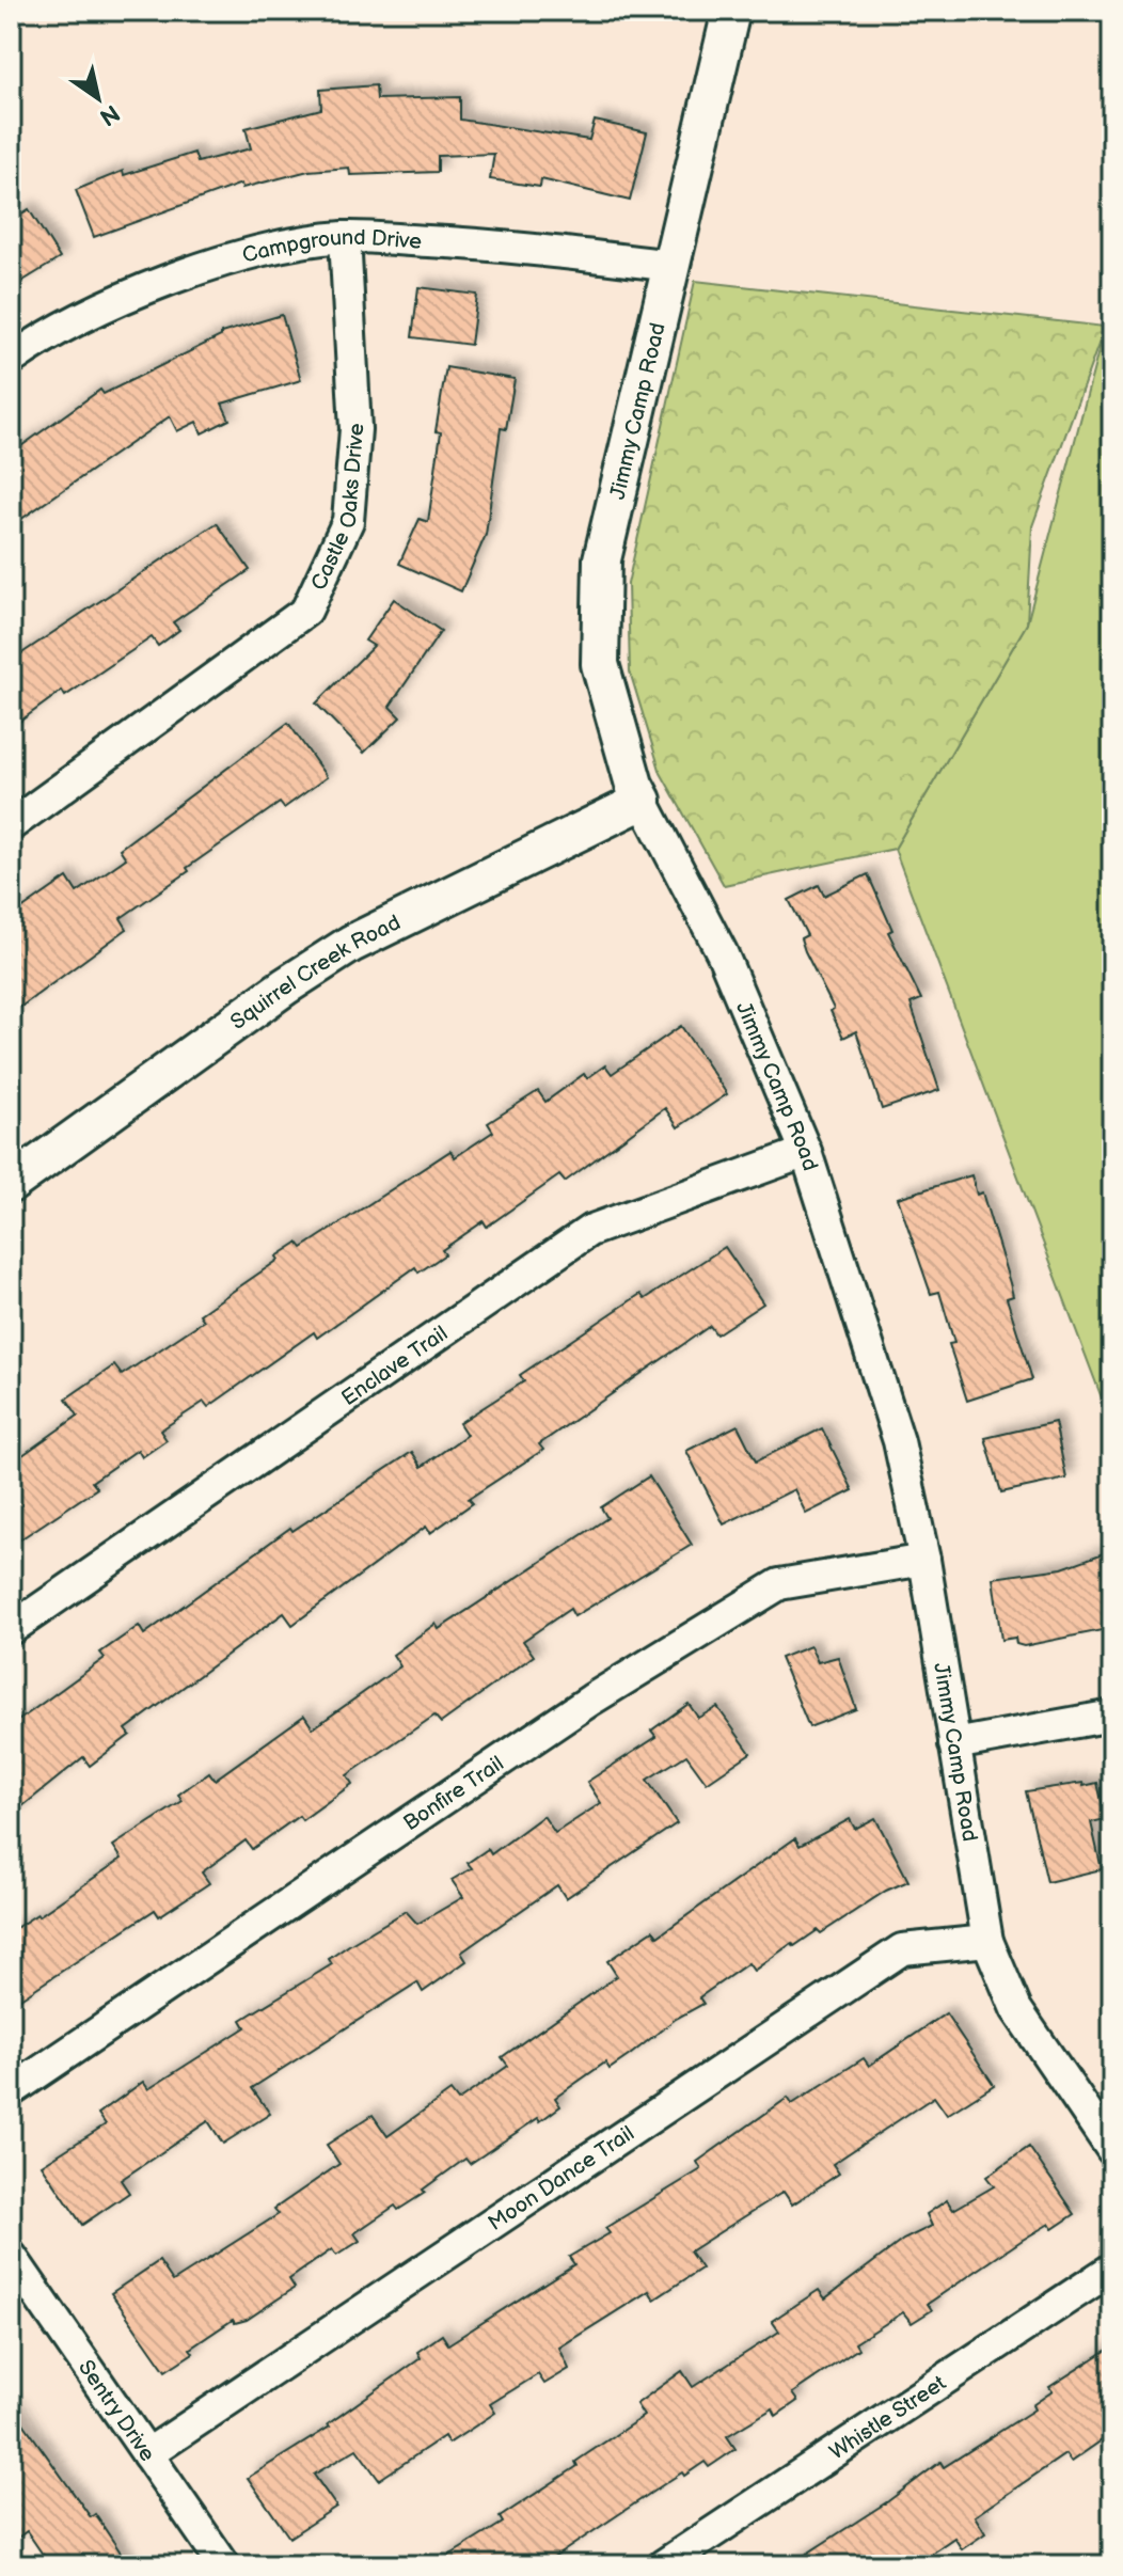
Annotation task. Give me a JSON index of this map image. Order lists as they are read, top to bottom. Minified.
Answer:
{"streets":{"street":["Campground Drive","Jimmy Camp Road","Castle Oaks Drive","Squirrel Creek Road","Enclave Trail","Bonfire Trail","Moon Dance Trail","Sentry Drive","Whistle Street"]},"crossings":[["Campground Drive","Jimmy Camp Road"],["Campground Drive","Castle Oaks Drive"],["Jimmy Camp Road","Squirrel Creek Road"],["Jimmy Camp Road","Enclave Trail"],["Jimmy Camp Road","Bonfire Trail"],["Jimmy Camp Road","Moon Dance Trail"],["Moon Dance Trail","Sentry Drive"]],"north":"bottom right"}
